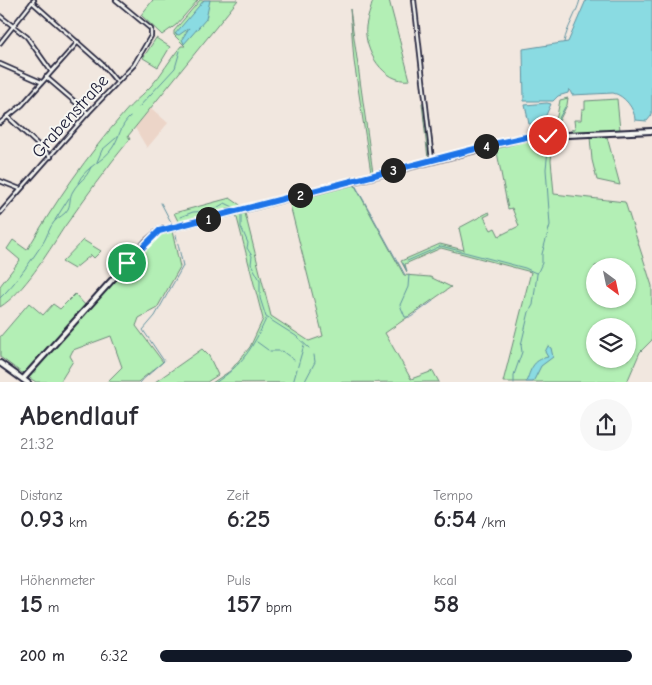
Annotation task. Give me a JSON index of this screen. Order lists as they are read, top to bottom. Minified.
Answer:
{"streets":{"street":["Grabenstraße"]},"north":"bottom right","page":{"pins":["4","3","2","1"],"heading":["Abendlauf","21:32"],"stats":[["Distanz","0.93 km"],["Zeit","6:25"],["Tempo","6:54 /km"],["Höhenmeter","15 m"],["Puls","157 bpm"],["kcal","58"]],"list":[{"name":"200 m","note":"6:32"}]}}
